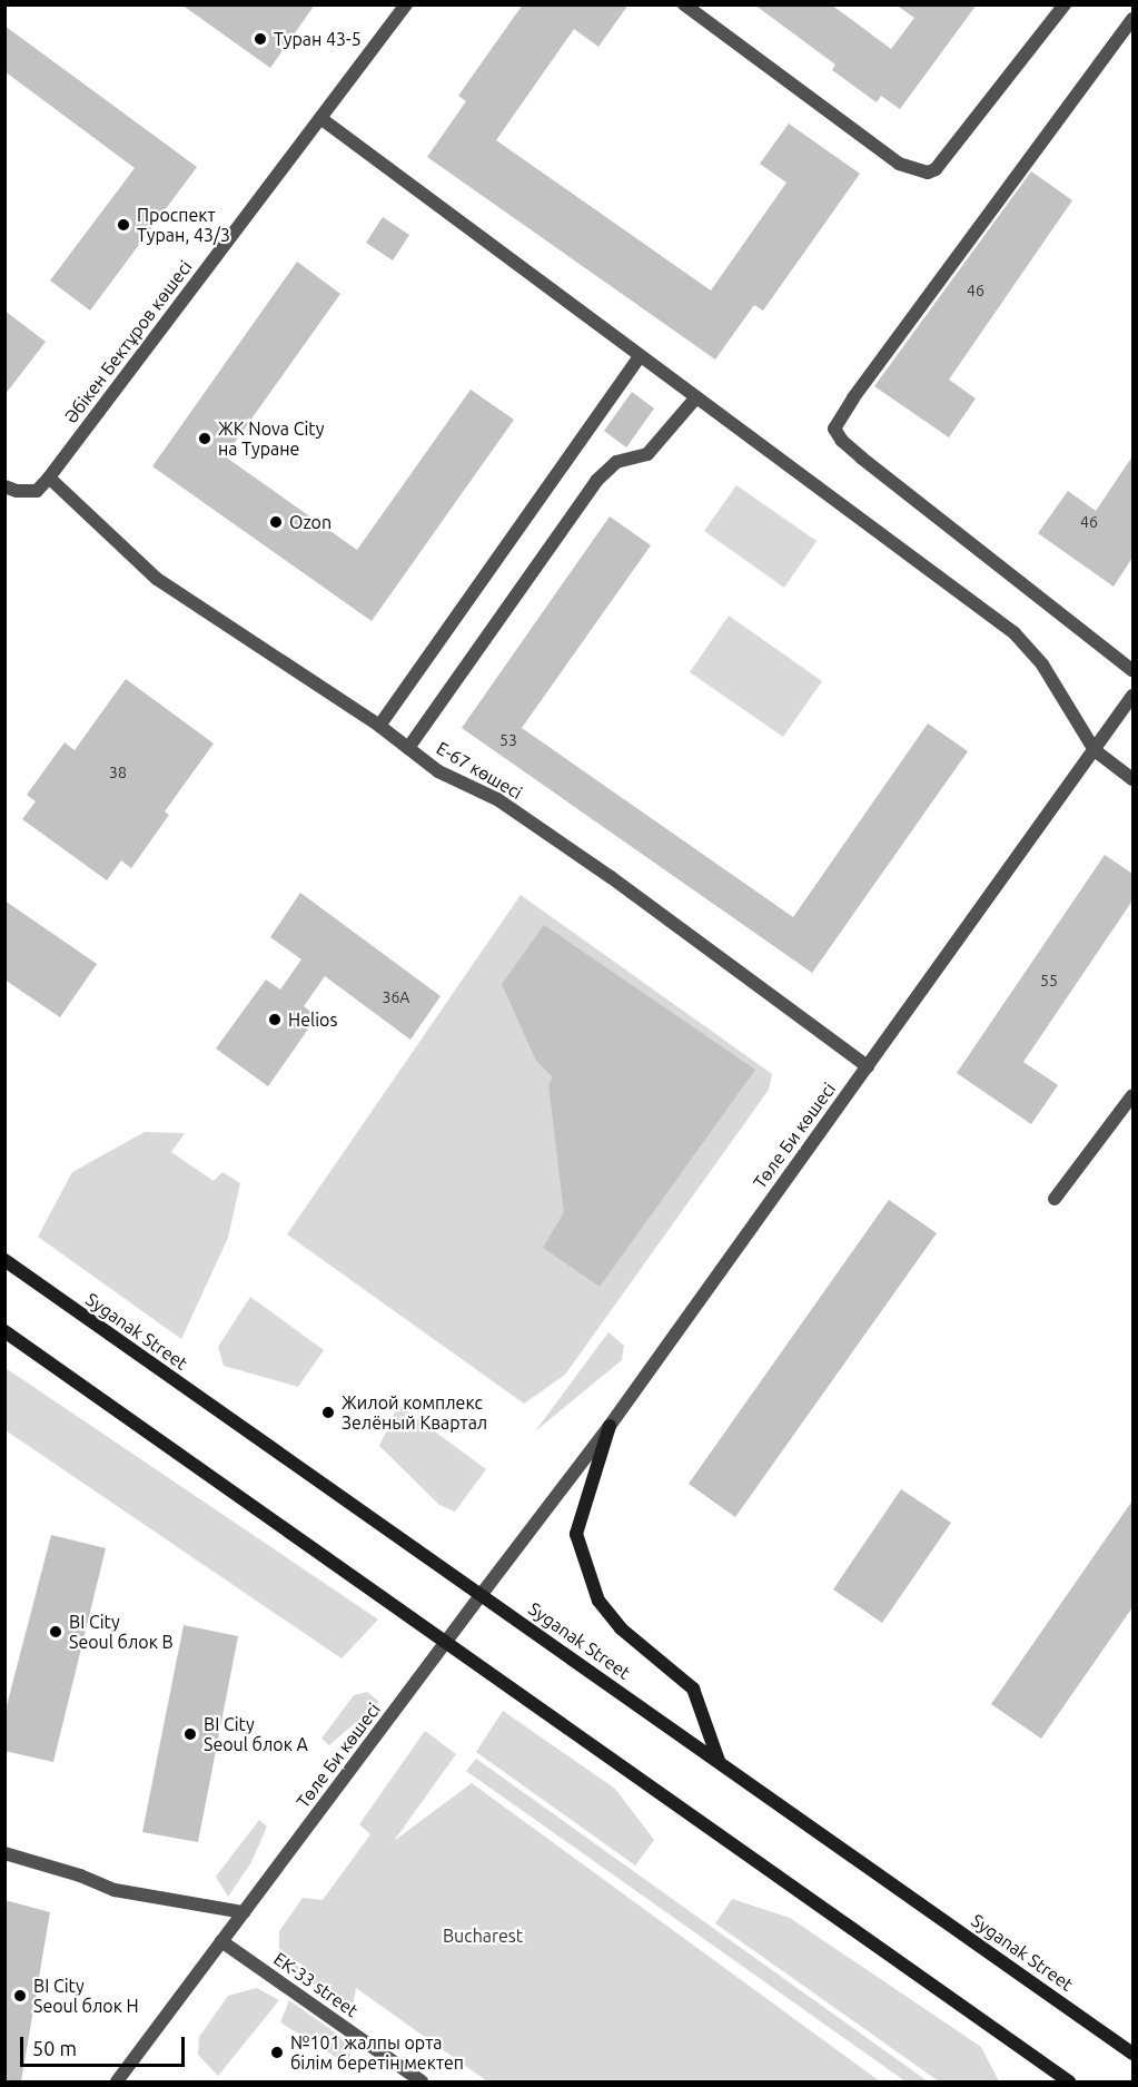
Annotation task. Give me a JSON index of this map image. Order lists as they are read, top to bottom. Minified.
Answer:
{"streets":{"main road":["Syganak Street"],"street":["Әбікен Бектұров көшесі","Е-67 көшесі","Төле Би көшесі","EK-33 street"]},"crossings":[["Әбікен Бектұров көшесі","Е-67 көшесі"],["Е-67 көшесі","Төле Би көшесі"],["Төле Би көшесі","Syganak Street"]],"parks":["Bucharest"],"places":["Туран 43-5","Проспект Туран, 43/3","ЖК Nova City на Туране","Ozon","Helios","Жилой комплекс Зелёный Квартал","BI City Seoul блок B","BI City Seoul блок A","BI City Seoul блок H","№101 жалпы орта білім беретін мектеп"],"house_numbers":["46","46","53","38","55","36А"],"scale_bar":"50 m"}
